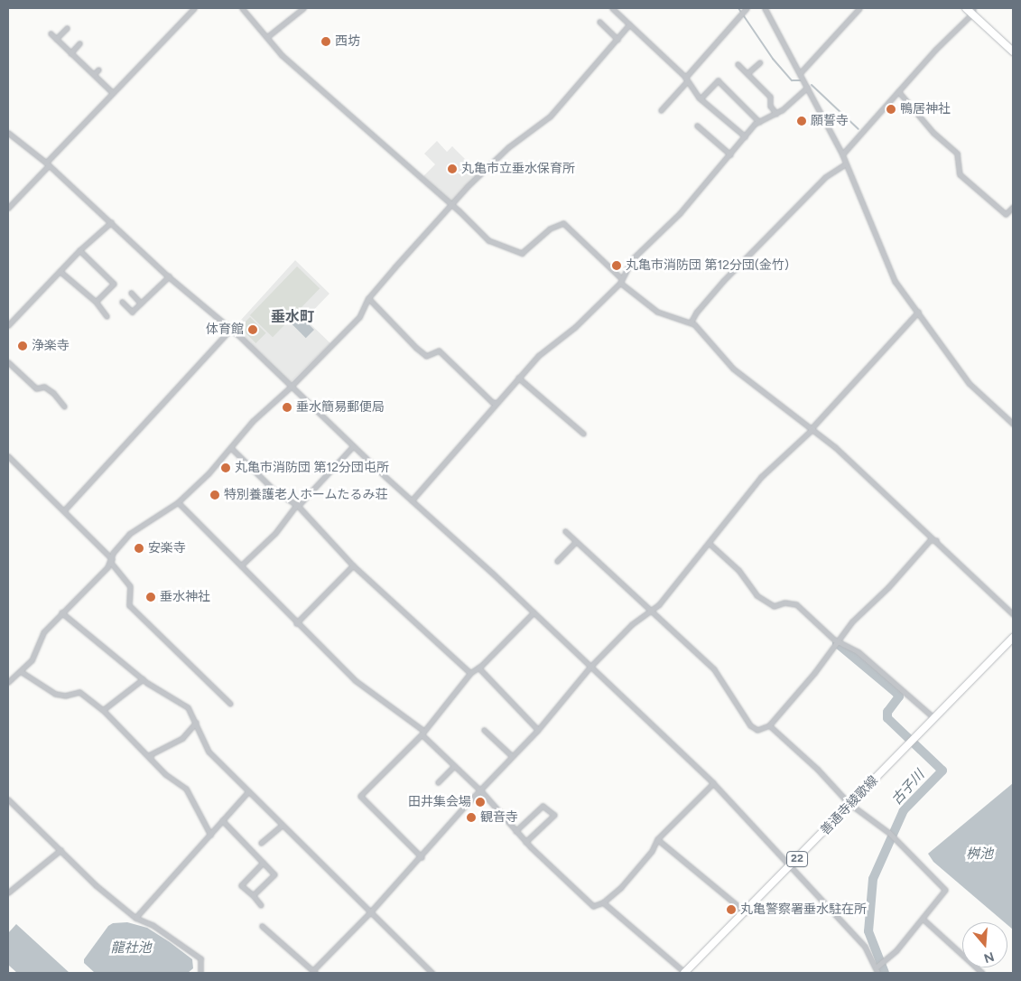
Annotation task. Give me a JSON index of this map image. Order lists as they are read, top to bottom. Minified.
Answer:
{"streets":{"main road":["善通寺綾歌線","22"]},"districts":["垂水町"],"water":["古子川","桝池","龍社池"],"places":["西坊","鴨居神社","願誓寺","丸亀市立垂水保育所","丸亀市消防団 第12分団(金竹)","体育館","浄楽寺","垂水簡易郵便局","丸亀市消防団 第12分団屯所","特別養護老人ホームたるみ荘","安楽寺","垂水神社","田井集会場","観音寺","丸亀警察署垂水駐在所"],"north":"bottom"}
